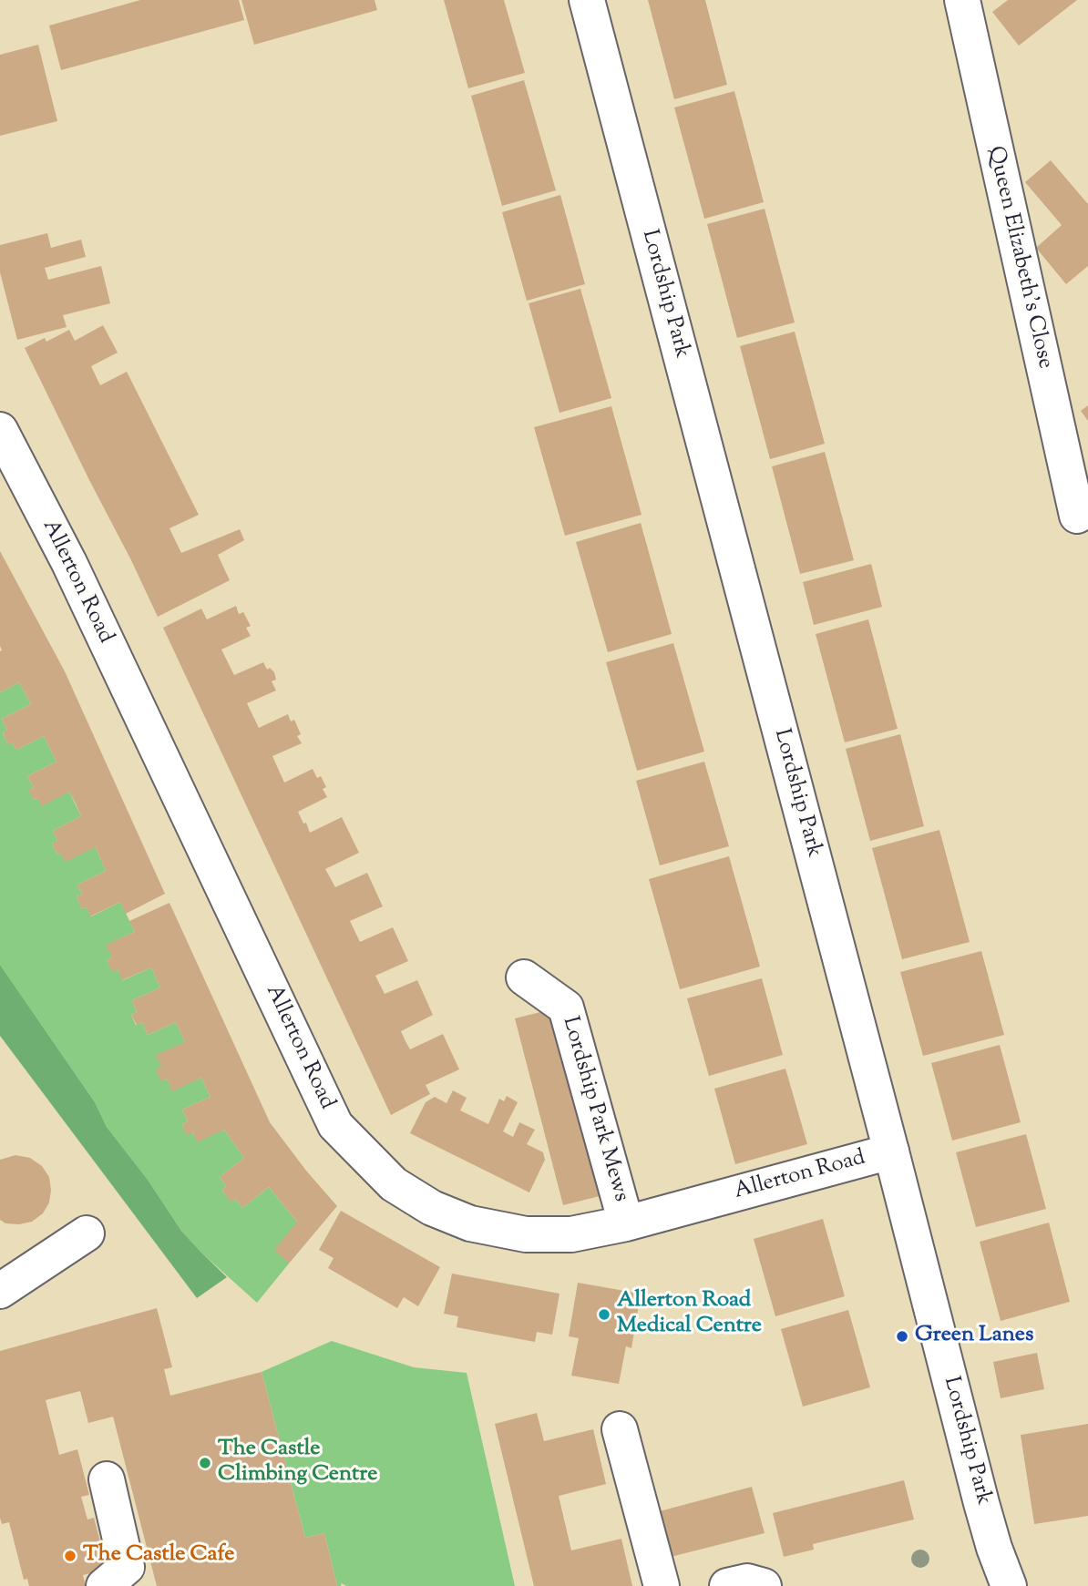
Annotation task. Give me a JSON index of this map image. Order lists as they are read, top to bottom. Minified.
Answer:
{"streets":{"street":["Queen Elizabeth's Close","Lordship Park","Allerton Road","Lordship Park Mews"]},"crossings":[["Lordship Park","Allerton Road"],["Allerton Road","Lordship Park Mews"]],"places":["Allerton Road Medical Centre","Green Lanes","The Castle Climbing Centre","The Castle Cafe"]}
